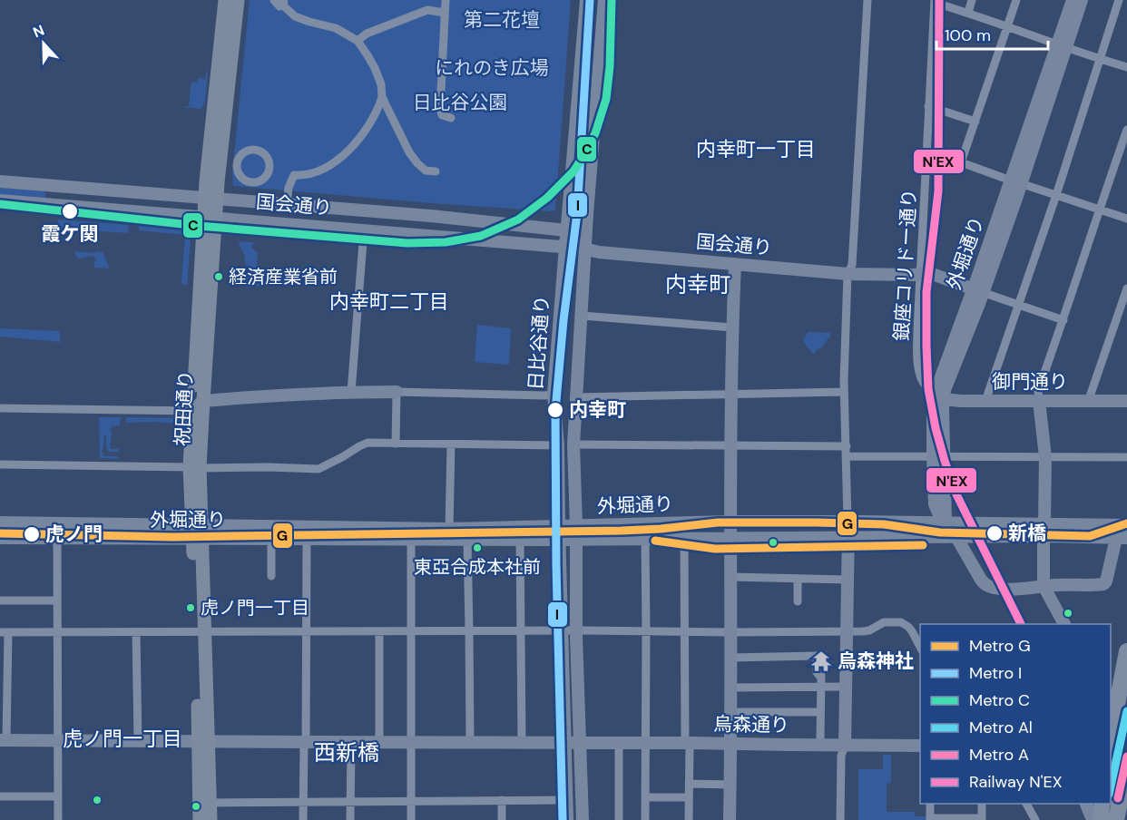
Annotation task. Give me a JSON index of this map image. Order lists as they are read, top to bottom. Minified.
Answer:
{"streets":{"main road":["国会通り","外堀通り","日比谷通り","御門通り","祝田通り","烏森通り"],"street":["銀座コリドー通り"]},"crossings":[["国会通り","外堀通り"],["国会通り","銀座コリドー通り"],["国会通り","日比谷通り"],["国会通り","祝田通り"],["外堀通り","銀座コリドー通り"],["外堀通り","日比谷通り"],["外堀通り","御門通り"],["外堀通り","祝田通り"],["銀座コリドー通り","御門通り"],["日比谷通り","烏森通り"],["祝田通り","烏森通り"]],"districts":["内幸町一丁目","内幸町","内幸町二丁目","虎ノ門一丁目","西新橋"],"parks":["第二花壇","にれのき広場","日比谷公園"],"places":{"other":["霞ケ関","経済産業省前","内幸町","新橋","虎ノ門","東亞合成本社前","虎ノ門一丁目"],"temple":["烏森神社"]},"lines":["metro line I","metro line C","rail line N'EX","metro line G","metro line Al","metro line A"],"legend":["Metro G","Metro I","Metro C","Metro Al","Metro A","Railway N'EX"],"scale_bar":"100 m","north":"top"}
